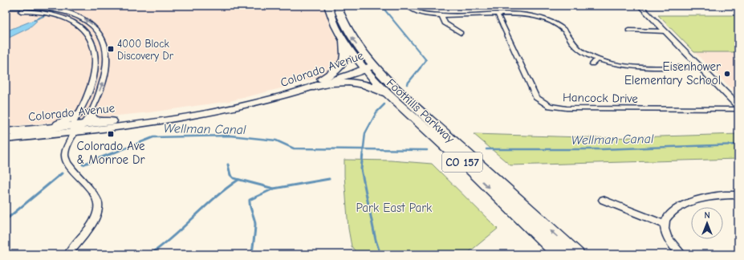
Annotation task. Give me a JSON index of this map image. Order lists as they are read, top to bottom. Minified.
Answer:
{"streets":{"highway":["Foothills Parkway","CO 157"],"main road":["Colorado Avenue"],"street":["Hancock Drive"]},"crossings":[["Colorado Avenue","Foothills Parkway"]],"water":["Wellman Canal"],"parks":["Park East Park"],"places":{"transit":["4000 Block Discovery Dr","Colorado Ave & Monroe Dr"],"other":["Eisenhower Elementary School"]},"north":"top"}
